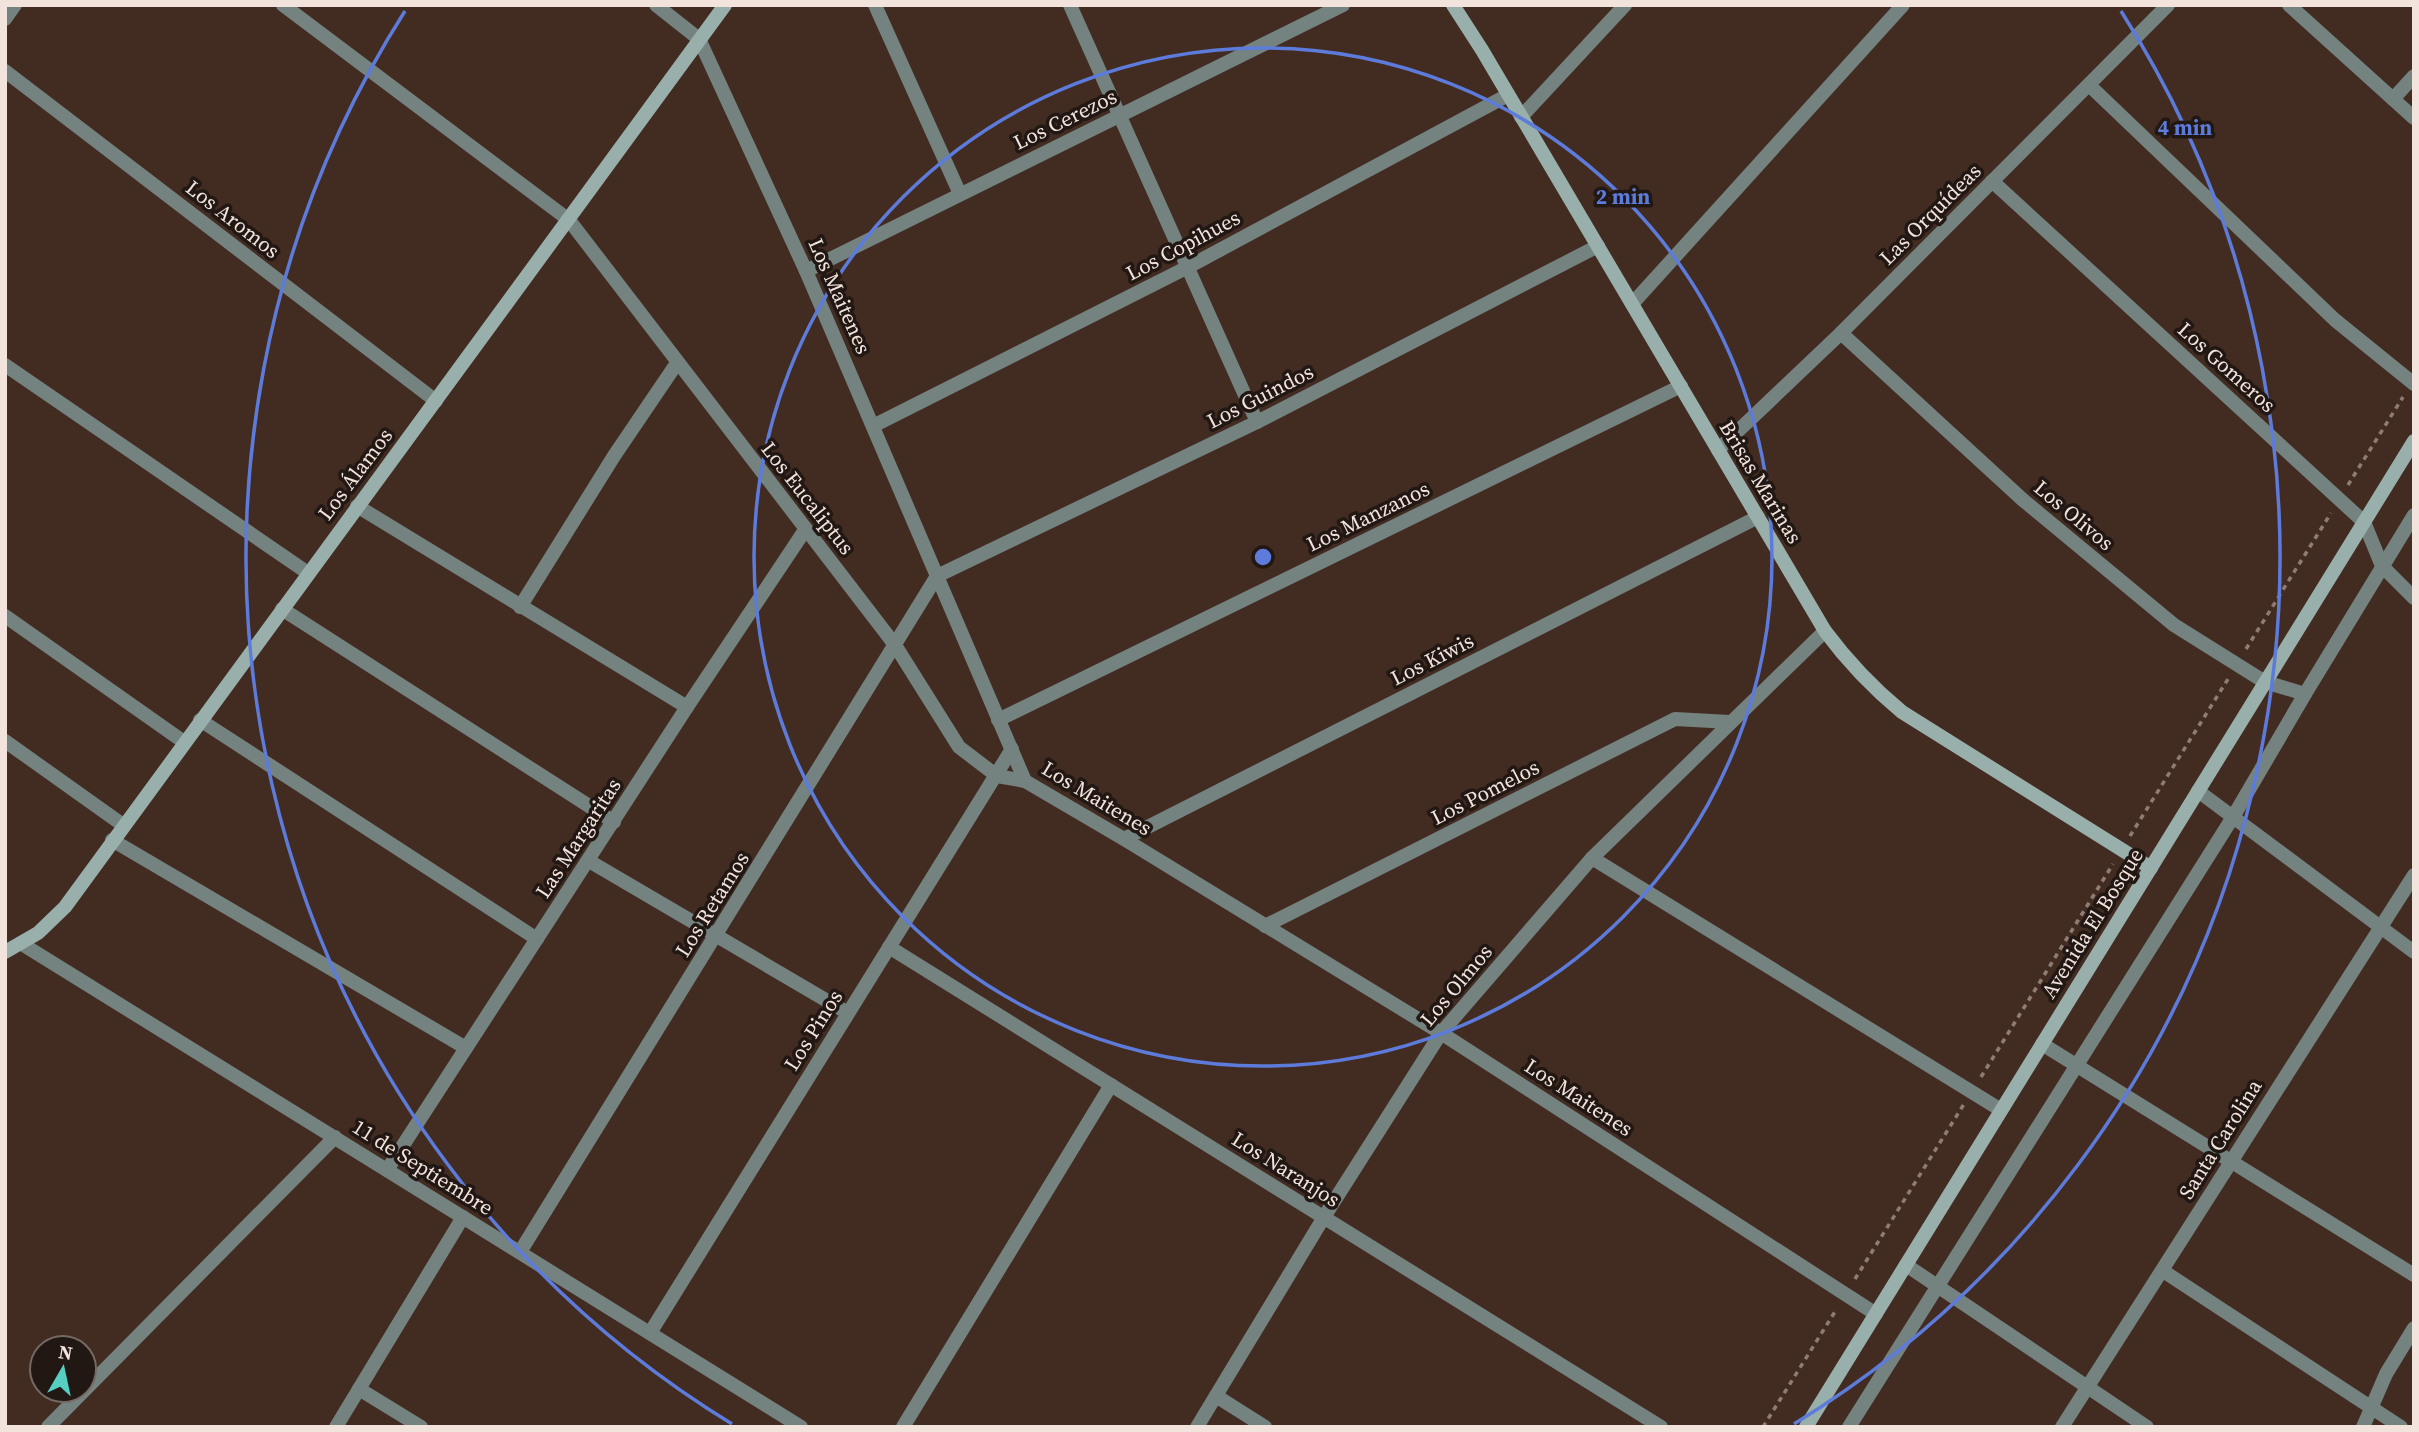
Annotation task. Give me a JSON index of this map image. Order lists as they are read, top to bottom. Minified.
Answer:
{"streets":{"street":["Los Cerezos","Las Orquídeas","Los Aromos","Los Copihues","Los Maitenes","Los Gomeros","Los Guindos","Los Álamos","Brisas Marinas","Los Eucaliptus","Los Olivos","Los Manzanos","Los Kiwis","Los Pomelos","Las Margaritas","Los Retamos","Avenida El Bosque","Los Olmos","Los Pinos","Santa Carolina","11 de Septiembre","Los Naranjos"]},"crossings":[["Los Cerezos","Los Maitenes"],["Las Orquídeas","Los Gomeros"],["Las Orquídeas","Brisas Marinas"],["Las Orquídeas","Los Olivos"],["Los Aromos","Los Álamos"],["Los Copihues","Los Maitenes"],["Los Copihues","Brisas Marinas"],["Los Maitenes","Los Guindos"],["Los Maitenes","Los Álamos"],["Los Maitenes","Los Eucaliptus"],["Los Maitenes","Los Manzanos"],["Los Maitenes","Los Kiwis"],["Los Maitenes","Los Pomelos"],["Los Maitenes","Los Retamos"],["Los Maitenes","Avenida El Bosque"],["Los Maitenes","Los Olmos"],["Los Maitenes","Los Pinos"],["Los Gomeros","Avenida El Bosque"],["Los Guindos","Brisas Marinas"],["Los Guindos","Los Retamos"],["Los Álamos","Los Eucaliptus"],["Los Álamos","11 de Septiembre"],["Brisas Marinas","Los Manzanos"],["Brisas Marinas","Los Kiwis"],["Brisas Marinas","Avenida El Bosque"],["Brisas Marinas","Los Olmos"],["Los Eucaliptus","Las Margaritas"],["Los Eucaliptus","Los Retamos"],["Los Eucaliptus","Los Pinos"],["Los Olivos","Avenida El Bosque"],["Los Pomelos","Los Olmos"],["Las Margaritas","11 de Septiembre"],["Los Retamos","11 de Septiembre"],["Los Olmos","Los Naranjos"],["Los Pinos","11 de Septiembre"],["Los Pinos","Los Naranjos"]],"north":"top","rings":["4 min","2 min"]}
